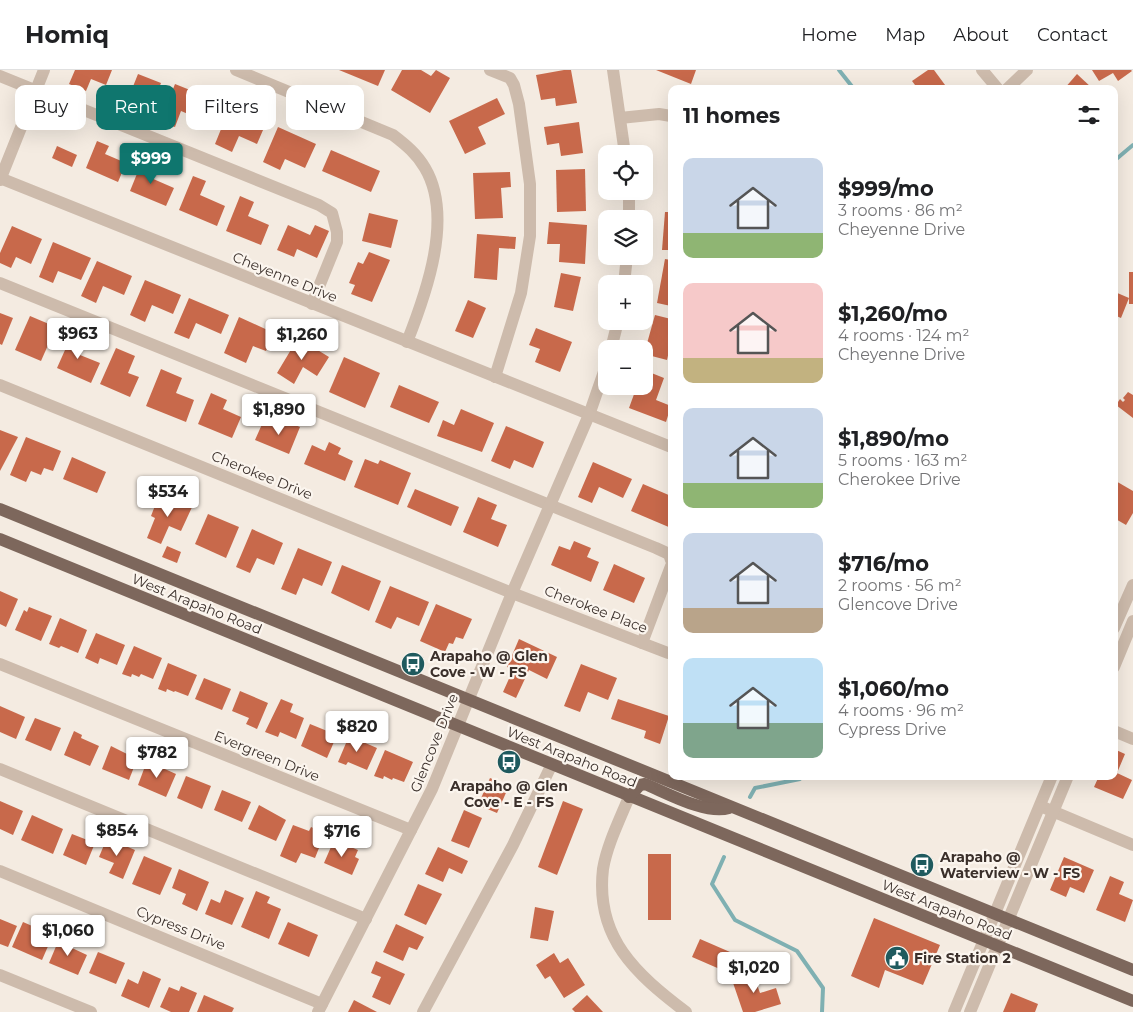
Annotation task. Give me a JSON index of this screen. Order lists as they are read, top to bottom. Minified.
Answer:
{"streets":{"main road":["West Arapaho Road"],"street":["Cheyenne Drive","Cherokee Drive","Cherokee Place","Glencove Drive","Evergreen Drive","Cypress Drive"]},"crossings":[["Cheyenne Drive","Glencove Drive"],["Cherokee Drive","Cherokee Place"],["Cherokee Drive","Glencove Drive"],["West Arapaho Road","Glencove Drive"],["Cherokee Place","Glencove Drive"],["Glencove Drive","Evergreen Drive"],["Glencove Drive","Cypress Drive"]],"places":{"bus stop":["Arapaho @ Glen Cove - W - FS","Arapaho @ Glen Cove - E - FS","Arapaho @ Waterview - W - FS"],"public building":["Fire Station 2"]},"page":{"header":"Homiq","nav":["Home","Map","About","Contact"],"chip":["Buy","Rent","Filters","New"],"heading":"11 homes","price":["$999","$963","$1,260","$1,890","$534","$820","$782","$854","$716","$1,060","$1,020"],"map_buttons":["+","−"],"list":[{"name":"$999/mo","note":"3 rooms · 86 m² · Cheyenne Drive"},{"name":"$1,260/mo","note":"4 rooms · 124 m² · Cheyenne Drive"},{"name":"$1,890/mo","note":"5 rooms · 163 m² · Cherokee Drive"},{"name":"$716/mo","note":"2 rooms · 56 m² · Glencove Drive"},{"name":"$1,060/mo","note":"4 rooms · 96 m² · Cypress Drive"}]}}
